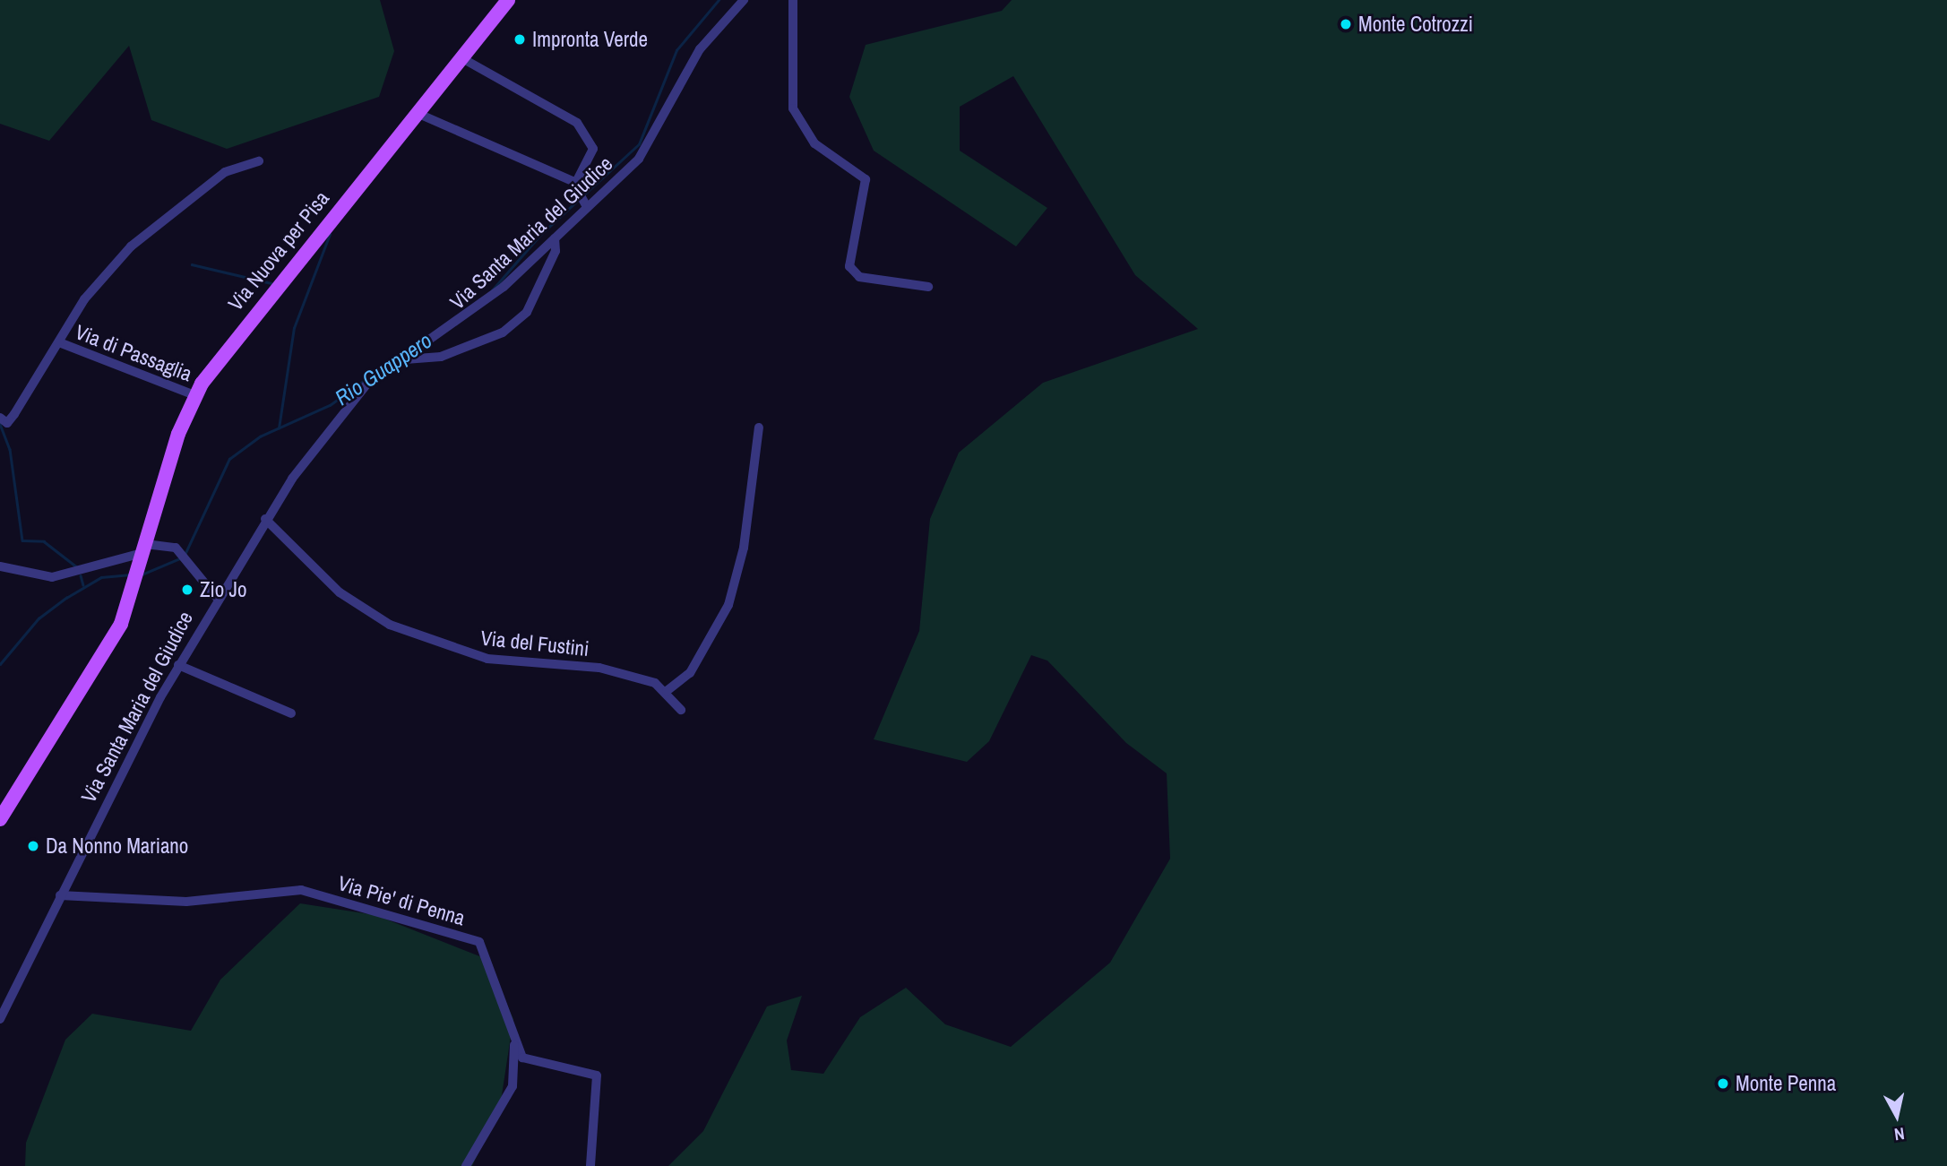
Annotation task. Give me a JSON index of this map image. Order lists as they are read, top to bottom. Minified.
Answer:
{"streets":{"main road":["Via Nuova per Pisa"],"street":["Via Santa Maria del Giudice","Via di Passaglia","Via del Fustini","Via Pie' di Penna"]},"crossings":[["Via Santa Maria del Giudice","Via del Fustini"],["Via Santa Maria del Giudice","Via Pie' di Penna"],["Via Nuova per Pisa","Via di Passaglia"]],"water":["Rio Guappero"],"places":["Monte Cotrozzi","Impronta Verde","Zio Jo","Da Nonno Mariano","Monte Penna"],"north":"bottom"}
